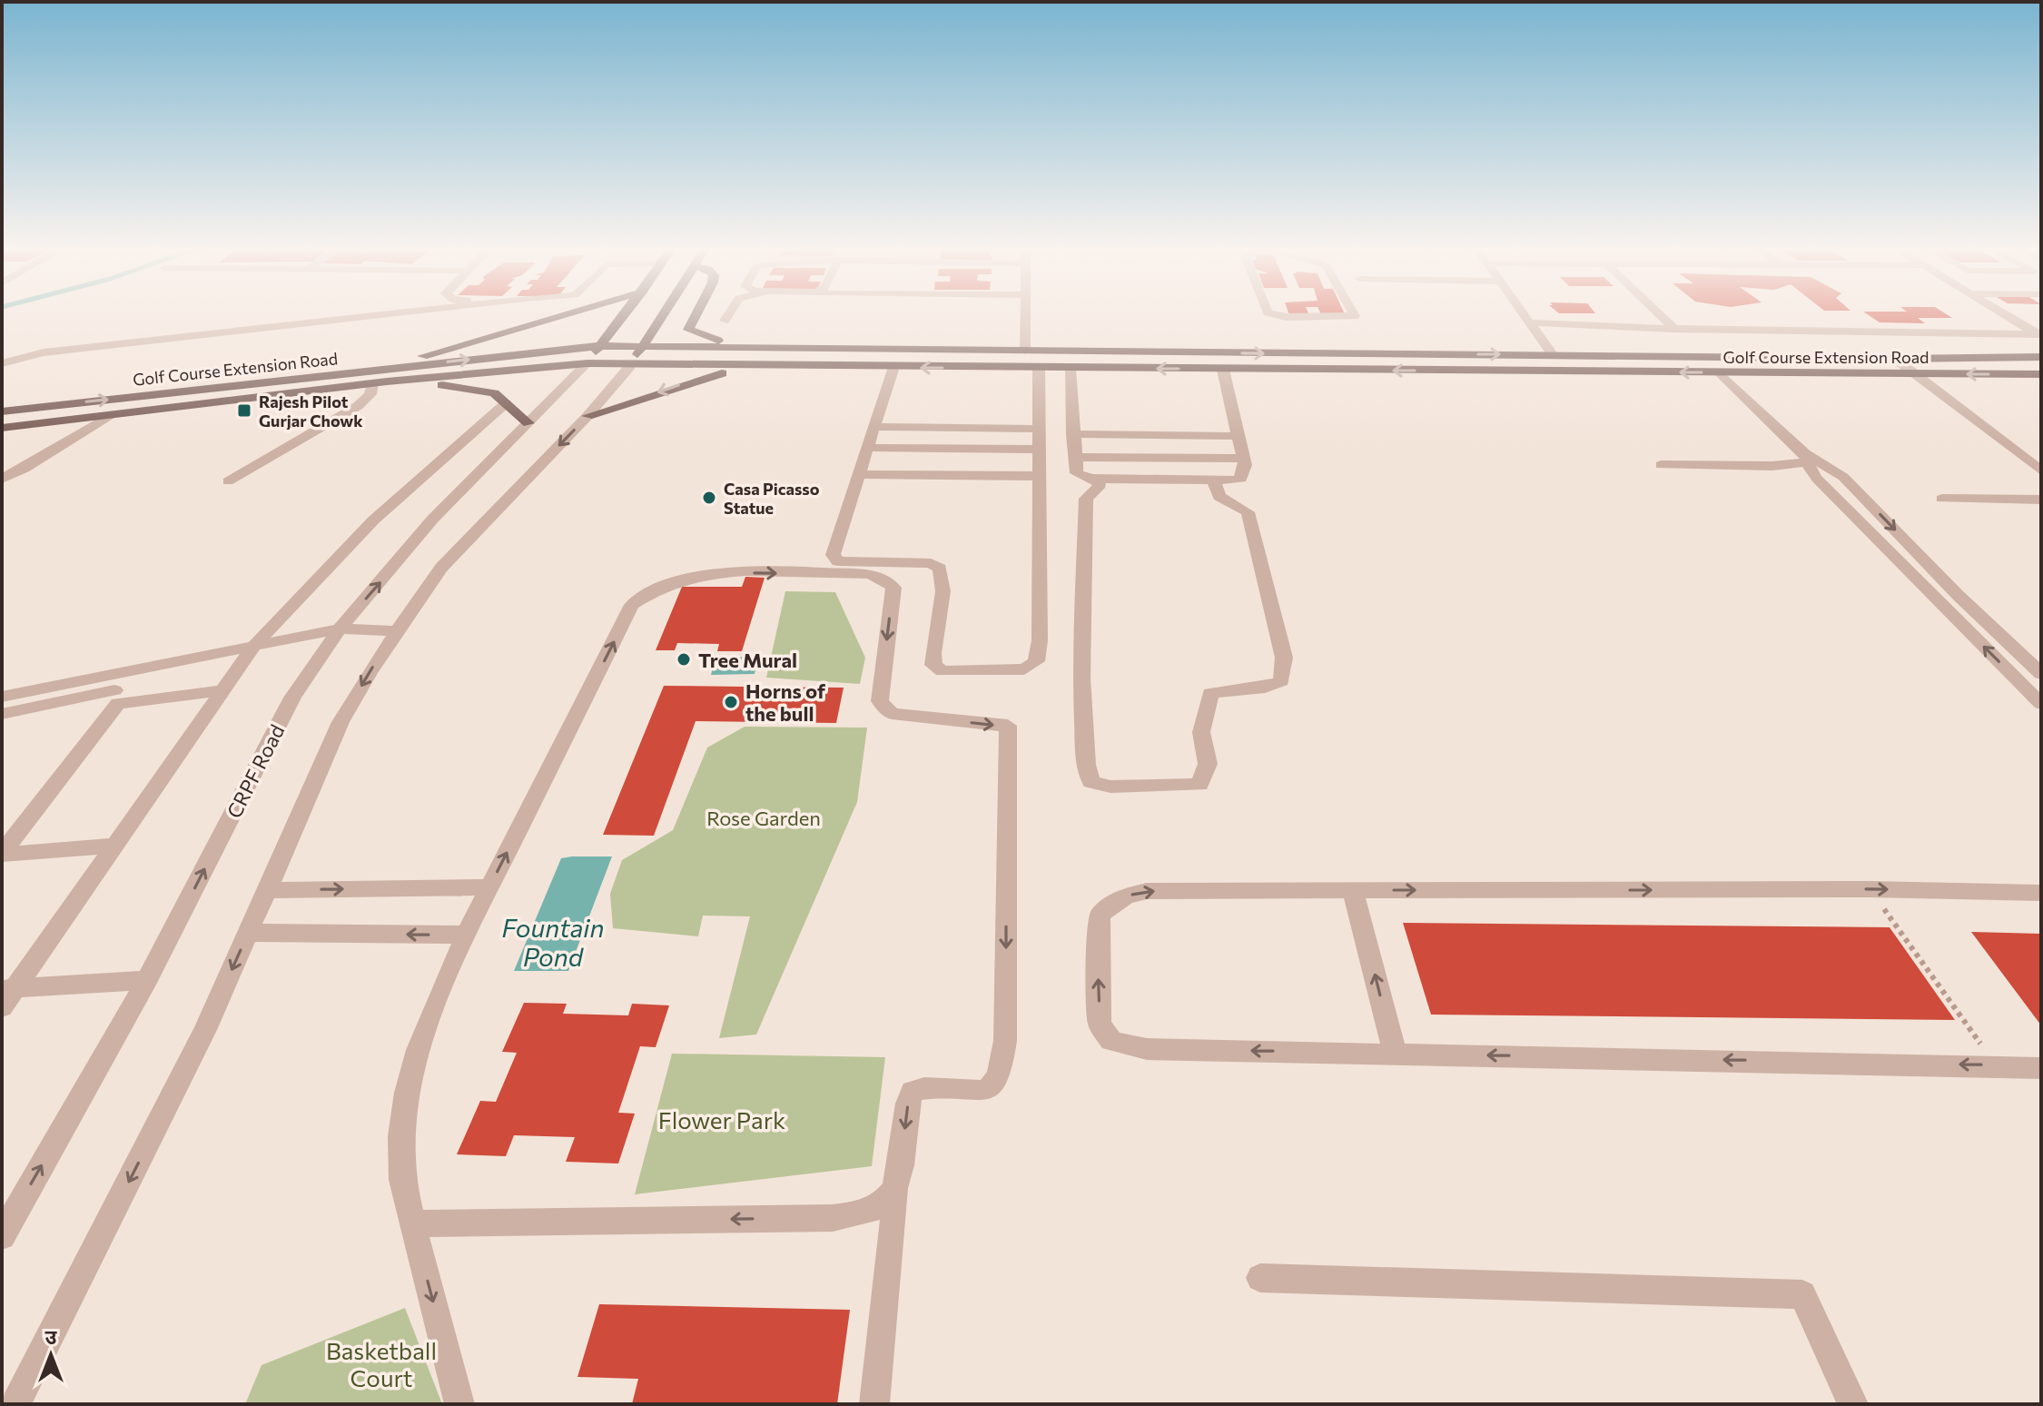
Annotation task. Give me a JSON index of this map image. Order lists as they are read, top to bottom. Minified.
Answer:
{"streets":{"main road":["Golf Course Extension Road"],"street":["CRPF Road"]},"crossings":[["Golf Course Extension Road","CRPF Road"]],"water":["Fountain Pond"],"parks":["Rose Garden","Flower Park","Basketball Court"],"places":{"transit":["Rajesh Pilot Gurjar Chowk"],"other":["Casa Picasso Statue","Tree Mural","Horns of the bull"]},"north":"top"}
